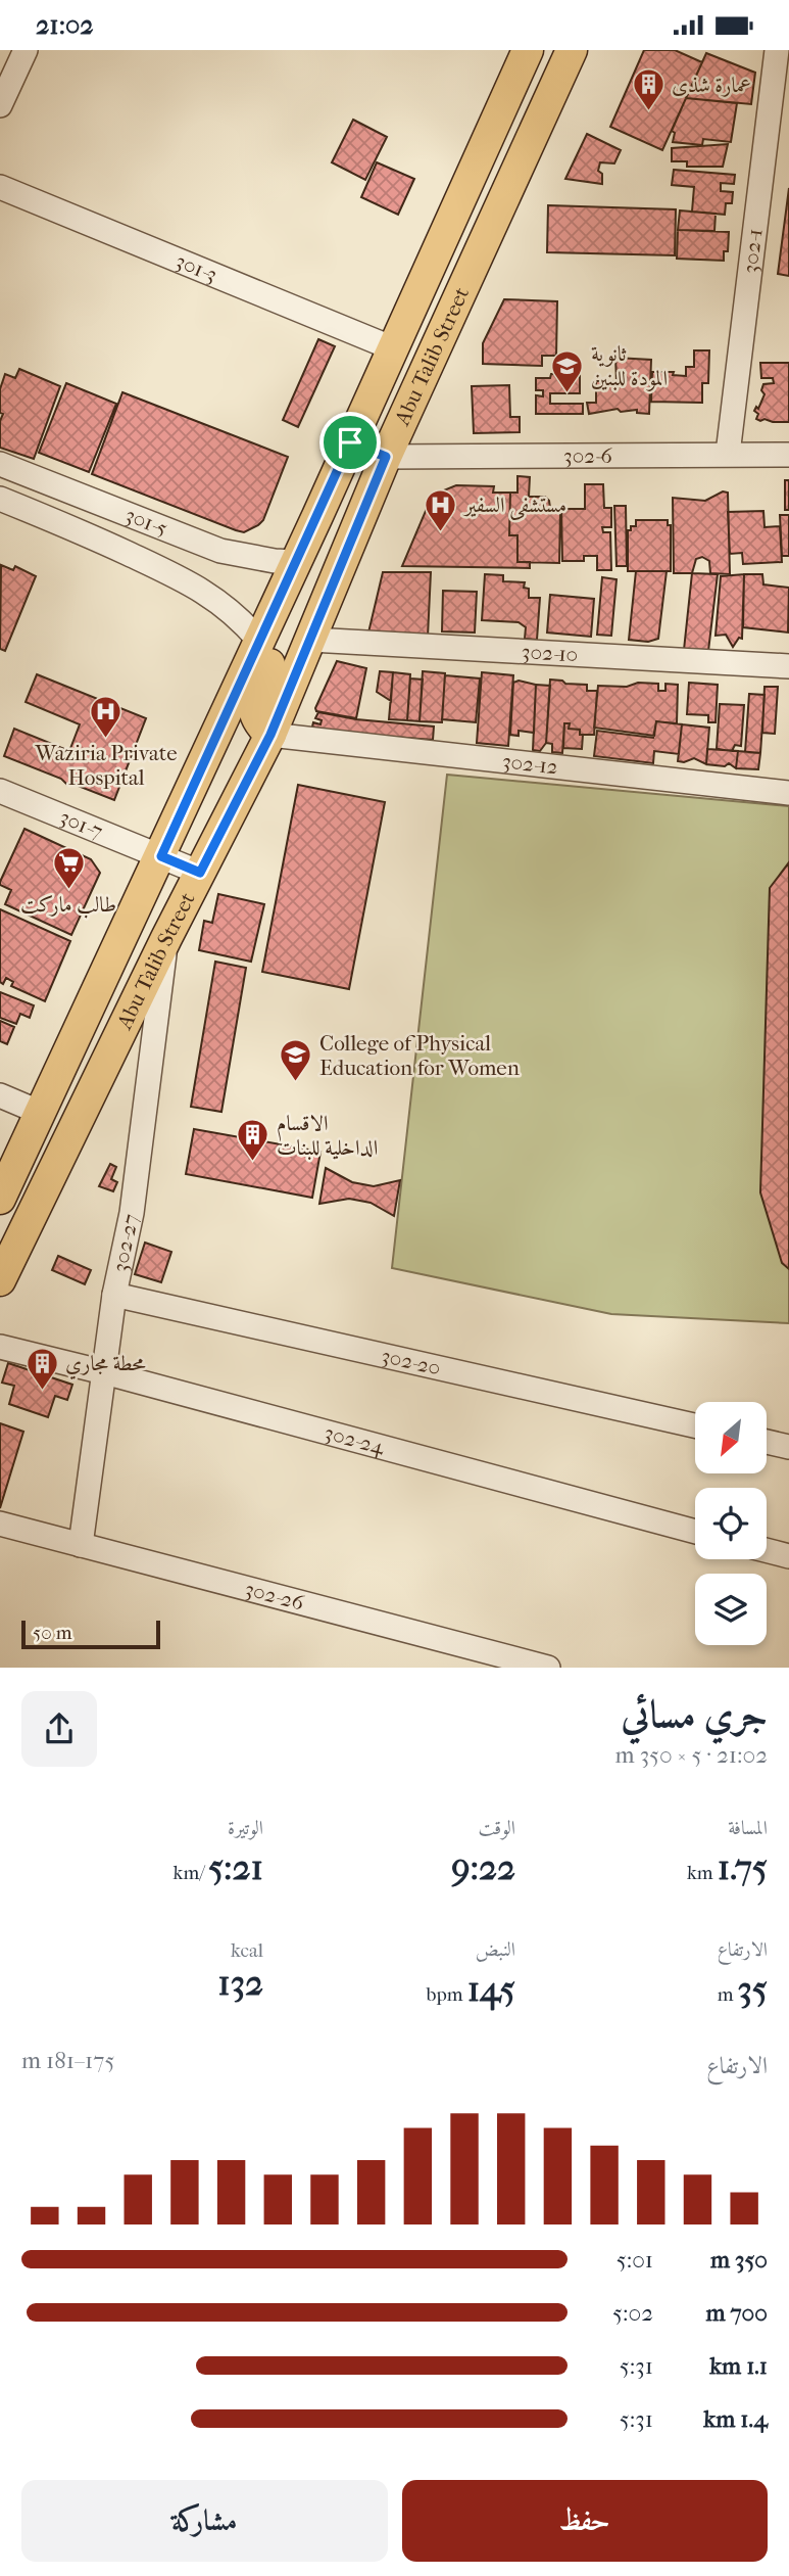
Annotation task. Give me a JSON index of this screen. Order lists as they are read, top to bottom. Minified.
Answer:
{"streets":{"main road":["Abu Talib Street"],"street":["302-1","301-3","302-6","301-5","302-10","302-12","301-7","302-27","302-20","302-24","302-26"]},"crossings":[["302-1","302-6"],["301-3","Abu Talib Street"],["Abu Talib Street","302-6"],["Abu Talib Street","301-5"],["Abu Talib Street","302-10"],["Abu Talib Street","302-12"],["Abu Talib Street","301-7"],["Abu Talib Street","302-27"],["302-27","302-20"],["302-27","302-24"],["302-27","302-26"]],"places":{"building":["عمارة شذى","الاقسام الداخلية للبنات","محطة مجاري"],"school or university":["ثانوية المودة للبنين","College of Physical Education for Women"],"hospital":["مستشفى السفير","Waziria Private Hospital"],"supermarket":["طالب ماركت"]},"scale_bar":"50 m","north":"bottom left","page":{"status":"21:02","scale":"50 m","heading":["جري مسائي","21:02 · 5 × 350 m"],"stats":[["المسافة","1.75 km"],["الوقت","9:22"],["الوتيرة","5:21 /km"],["الارتفاع","35 m"],["النبض","145 bpm"],["kcal","132"]],"chart":["الارتفاع","175–181 m"],"list":[{"name":"350 m","note":"5:01"},{"name":"700 m","note":"5:02"},{"name":"1.1 km","note":"5:31"},{"name":"1.4 km","note":"5:31"}],"buttons":["حفظ","مشاركة"]}}
